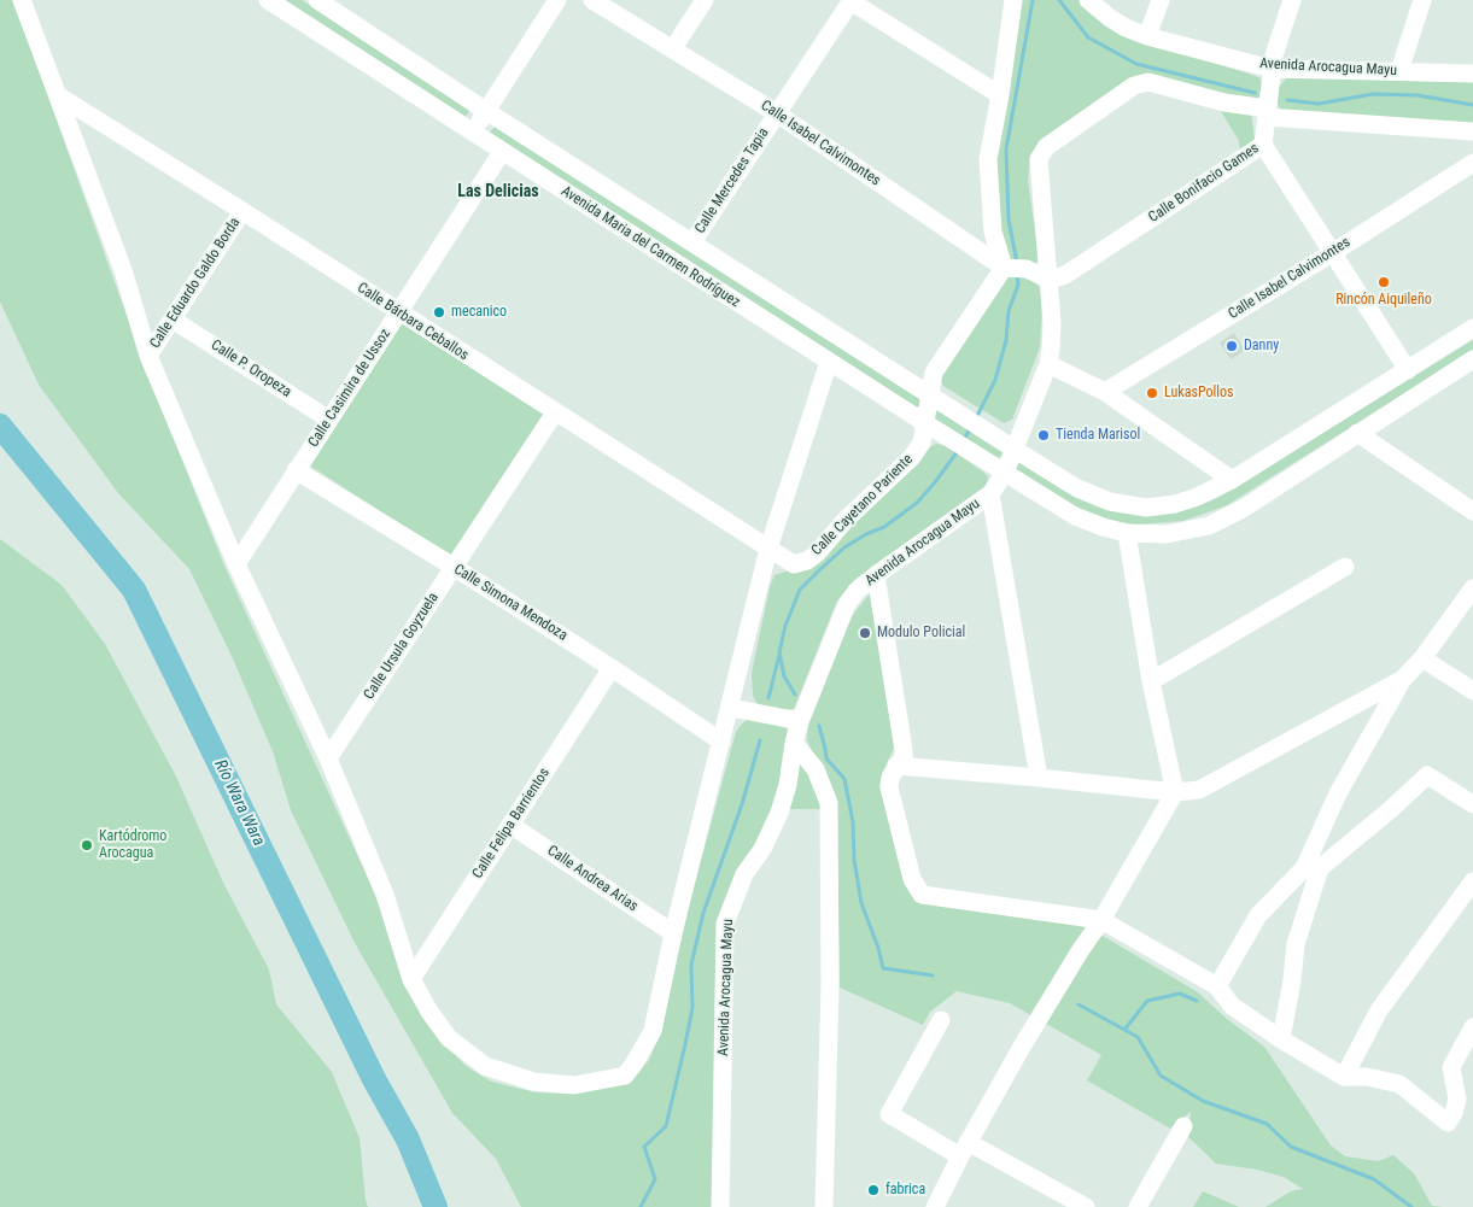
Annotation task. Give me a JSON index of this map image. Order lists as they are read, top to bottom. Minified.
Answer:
{"streets":{"street":["Avenida Arocagua Mayu","Calle Isabel Calvimontes","Calle Mercedes Tapia","Calle Bonifacio Games","Avenida Maria del Carmen Rodríguez","Calle Eduardo Galdo Borda","Calle Bárbara Ceballos","Calle P. Oropeza","Calle Casimira de Ussoz","Calle Cayetano Pariente","Calle Simona Mendoza","Calle Ursula Goyzuela","Calle Felipa Barrientos","Calle Andrea Arias"]},"crossings":[["Avenida Arocagua Mayu","Calle Isabel Calvimontes"],["Avenida Arocagua Mayu","Calle Bonifacio Games"],["Avenida Arocagua Mayu","Avenida Maria del Carmen Rodríguez"],["Calle Isabel Calvimontes","Calle Mercedes Tapia"],["Calle Isabel Calvimontes","Calle Bonifacio Games"],["Calle Isabel Calvimontes","Calle Cayetano Pariente"],["Calle Mercedes Tapia","Avenida Maria del Carmen Rodríguez"],["Avenida Maria del Carmen Rodríguez","Calle Casimira de Ussoz"],["Avenida Maria del Carmen Rodríguez","Calle Cayetano Pariente"],["Calle Eduardo Galdo Borda","Calle Bárbara Ceballos"],["Calle Eduardo Galdo Borda","Calle P. Oropeza"],["Calle Bárbara Ceballos","Calle Casimira de Ussoz"],["Calle Bárbara Ceballos","Calle Cayetano Pariente"],["Calle Bárbara Ceballos","Calle Ursula Goyzuela"],["Calle P. Oropeza","Calle Casimira de Ussoz"],["Calle Casimira de Ussoz","Calle Simona Mendoza"],["Calle Simona Mendoza","Calle Ursula Goyzuela"],["Calle Simona Mendoza","Calle Felipa Barrientos"],["Calle Felipa Barrientos","Calle Andrea Arias"]],"districts":["Las Delicias"],"water":["Río Wara Wara"],"places":["Rincón Aiquileño","mecanico","Danny","LukasPollos","Tienda Marisol","Modulo Policial","Kartódromo Arocagua","fabrica"]}
